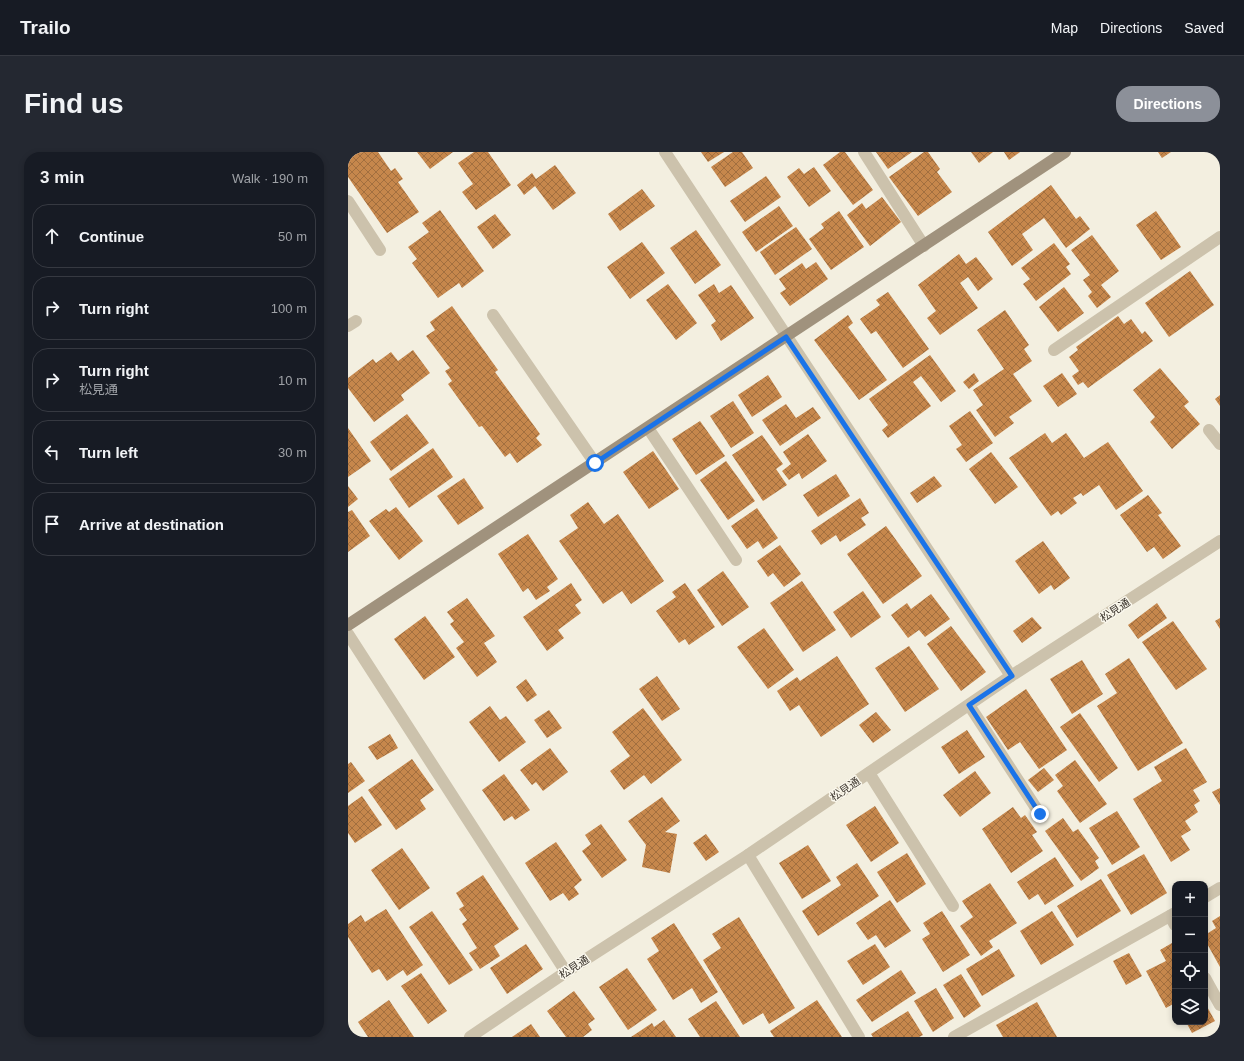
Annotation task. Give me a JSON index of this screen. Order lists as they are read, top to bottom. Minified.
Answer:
{"streets":{"street":["松見通"]},"page":{"header":"Trailo","nav":["Map","Directions","Saved"],"buttons":"Directions","title":"Find us","heading":["3 min","Walk · 190 m"],"list":[["Continue","50 m"],["Turn right","100 m"],["Turn right","松見通","10 m"],["Turn left","30 m"],"Arrive at destination"],"map_buttons":["+","−"]}}
